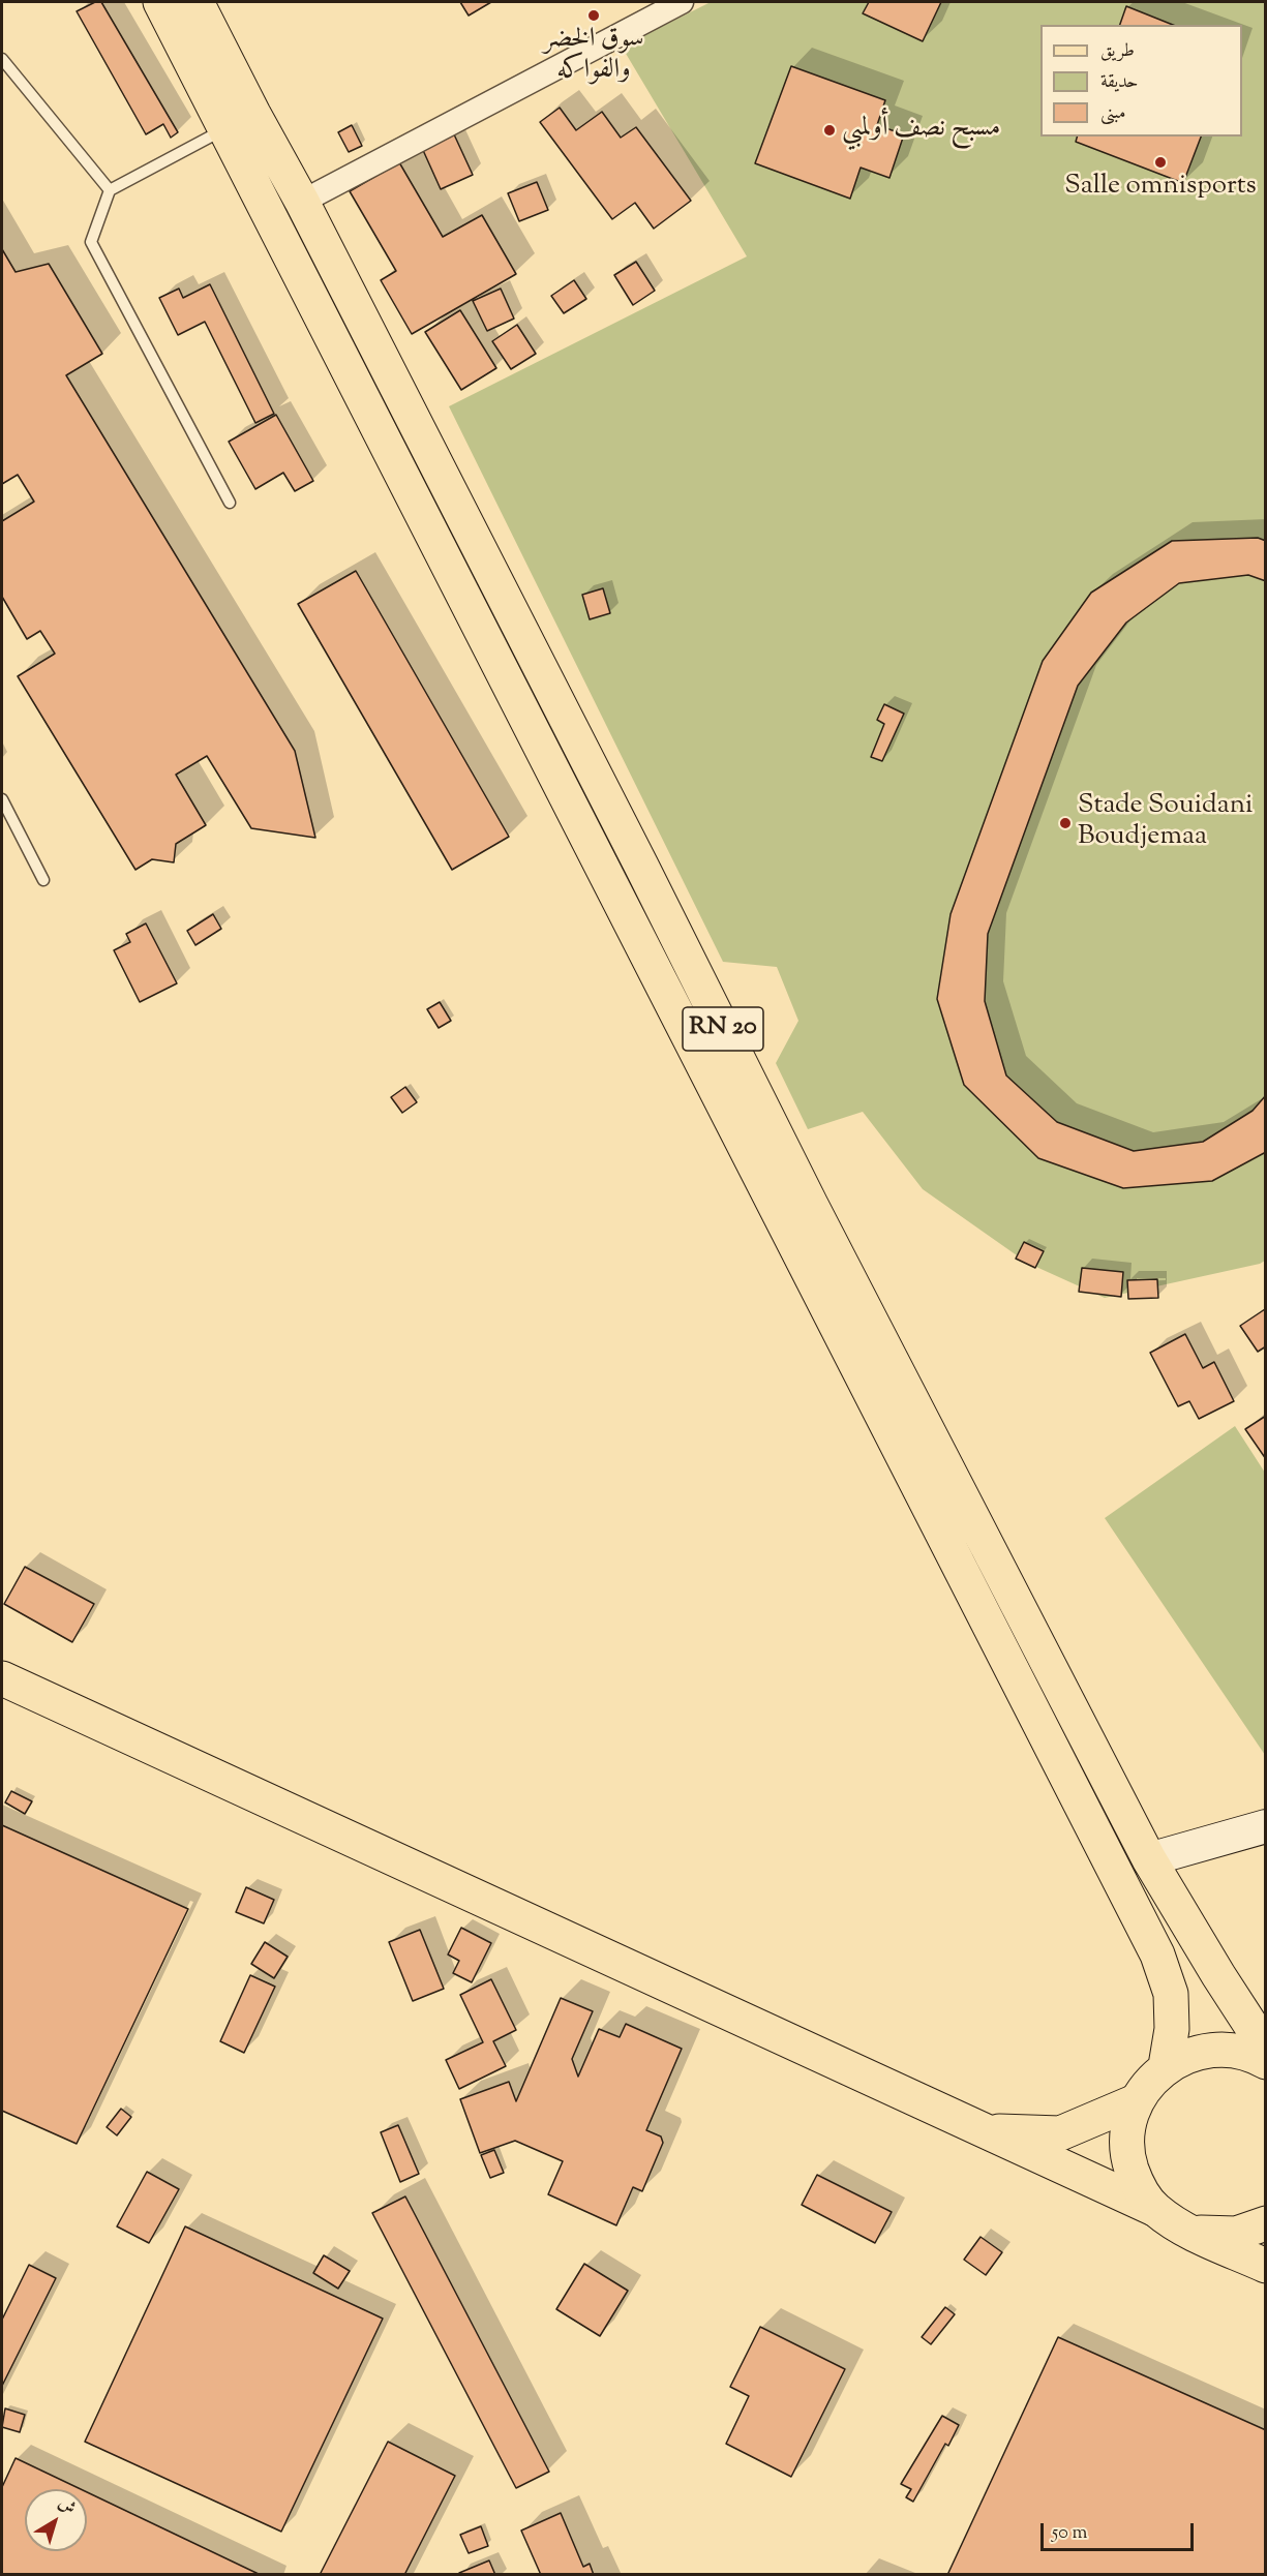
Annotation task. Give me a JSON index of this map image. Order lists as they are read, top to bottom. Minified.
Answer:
{"streets":{"main road":["RN 20"]},"places":["سوق الخضر والفواكه","مسبح نصف أولمبي","Salle omnisports","Stade Souidani Boudjemaa"],"legend":["طريق","حديقة","مبنى"],"scale_bar":"50 m","north":"top right"}
